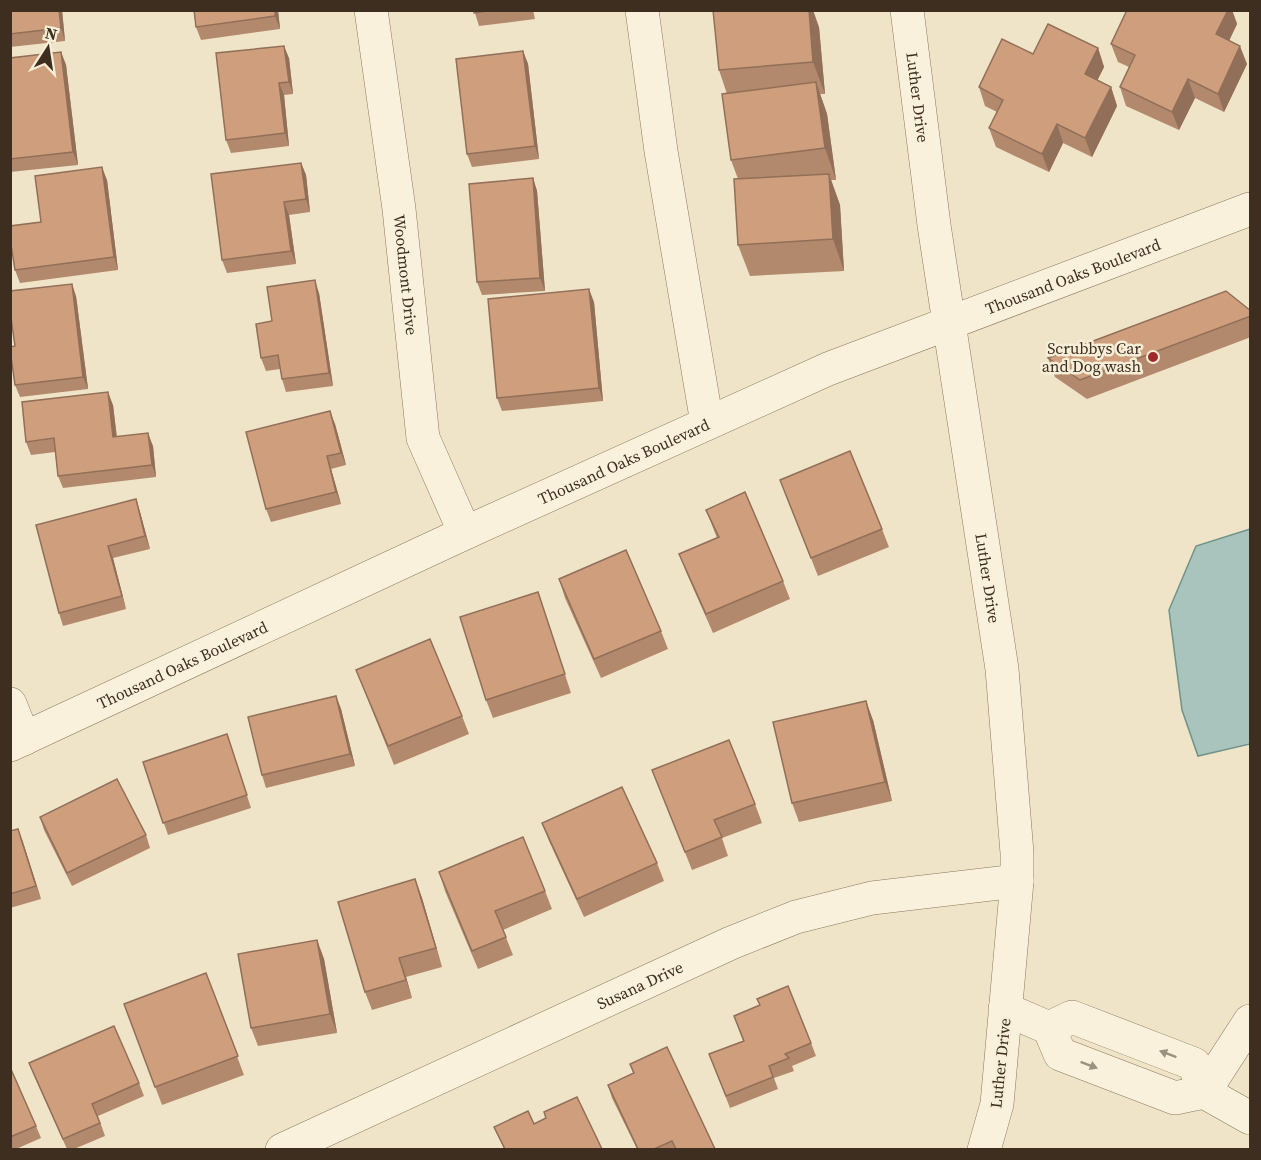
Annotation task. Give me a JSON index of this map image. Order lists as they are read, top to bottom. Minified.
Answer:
{"streets":{"street":["Luther Drive","Woodmont Drive","Thousand Oaks Boulevard","Susana Drive"]},"crossings":[["Luther Drive","Thousand Oaks Boulevard"],["Luther Drive","Susana Drive"],["Woodmont Drive","Thousand Oaks Boulevard"]],"places":["Scrubbys Car and Dog wash"],"north":"top"}
